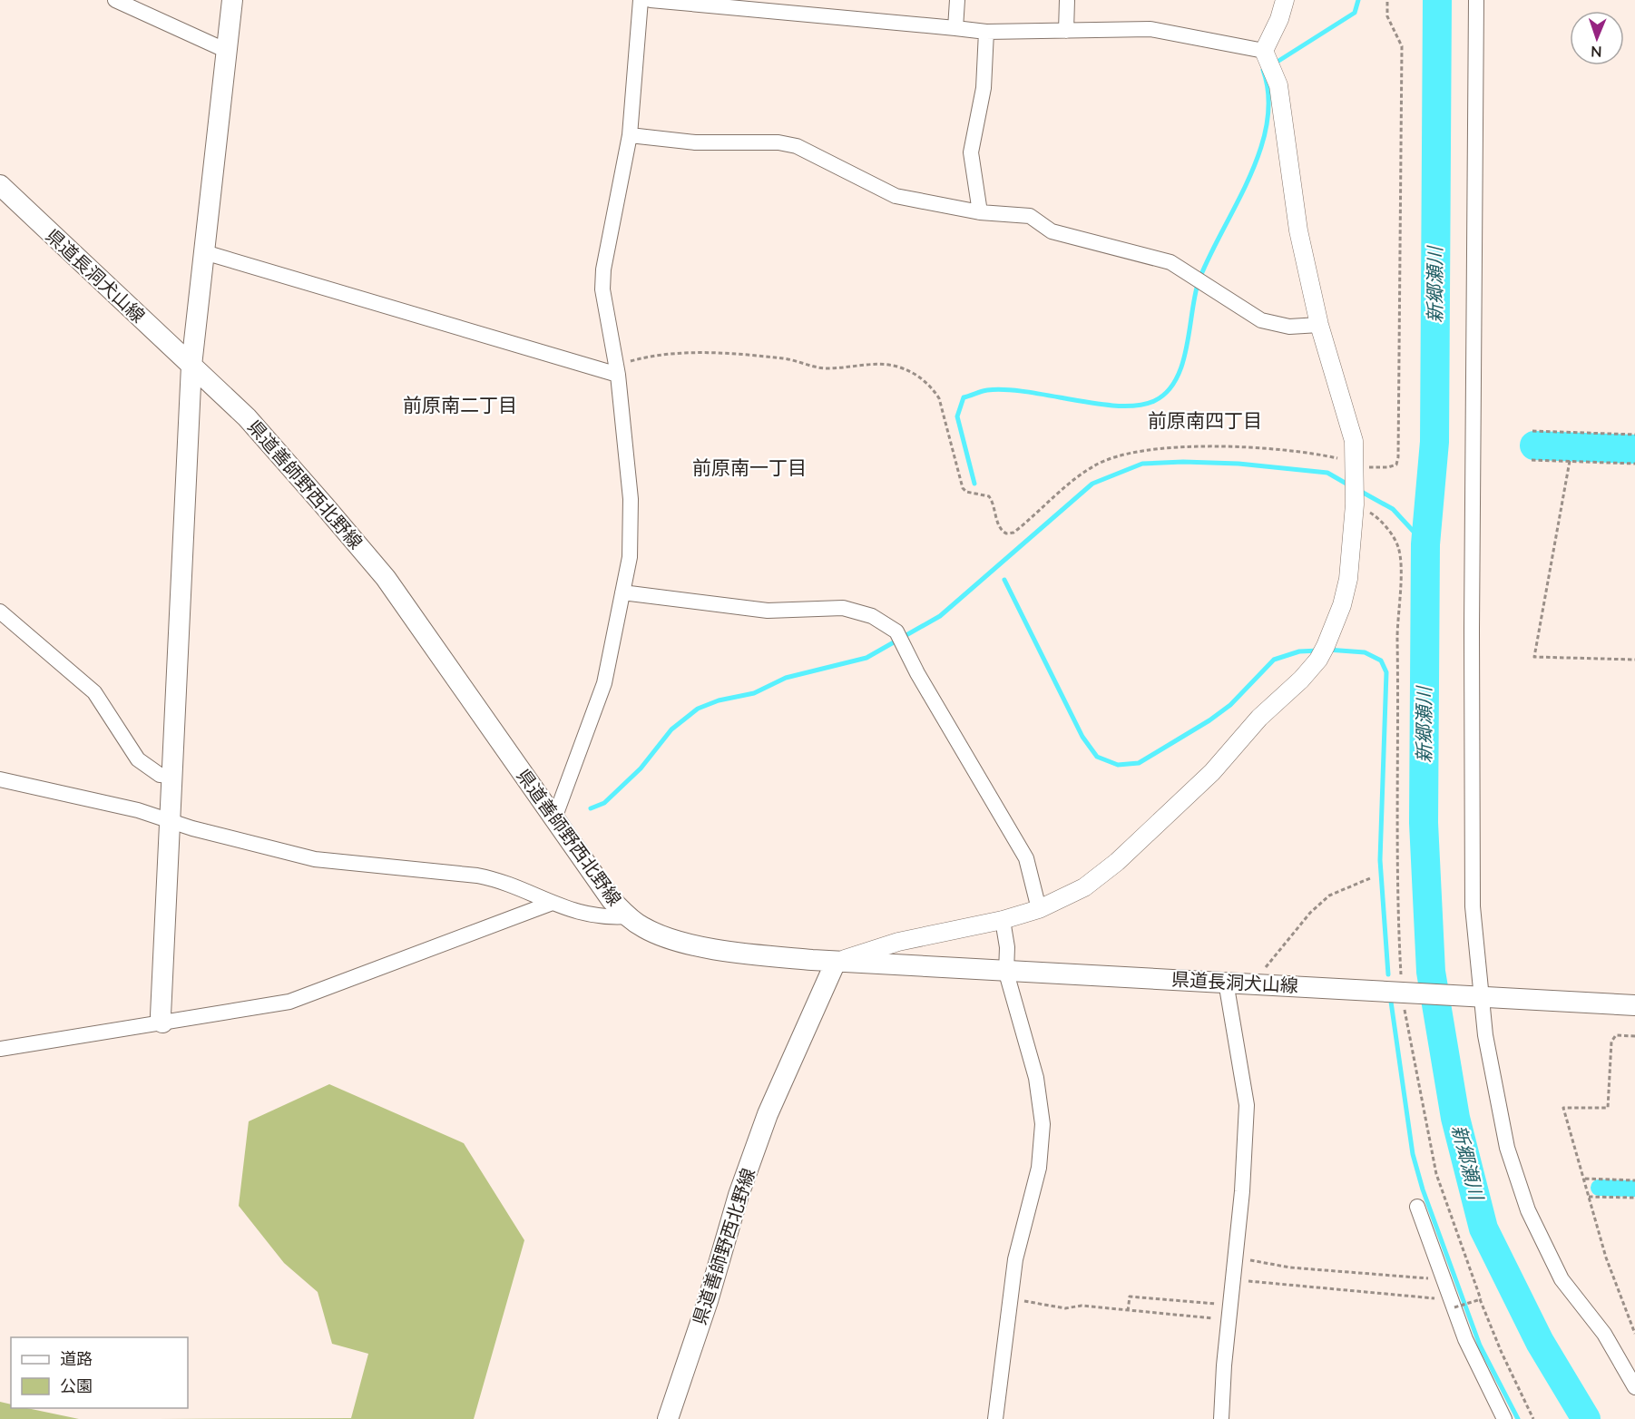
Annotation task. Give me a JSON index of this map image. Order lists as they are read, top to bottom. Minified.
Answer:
{"streets":{"main road":["県道長洞犬山線","県道善師野西北野線"]},"crossings":[["県道長洞犬山線","県道善師野西北野線"]],"districts":["前原南二丁目","前原南四丁目","前原南一丁目"],"water":["新郷瀬川"],"legend":["道路","公園"],"north":"bottom"}
